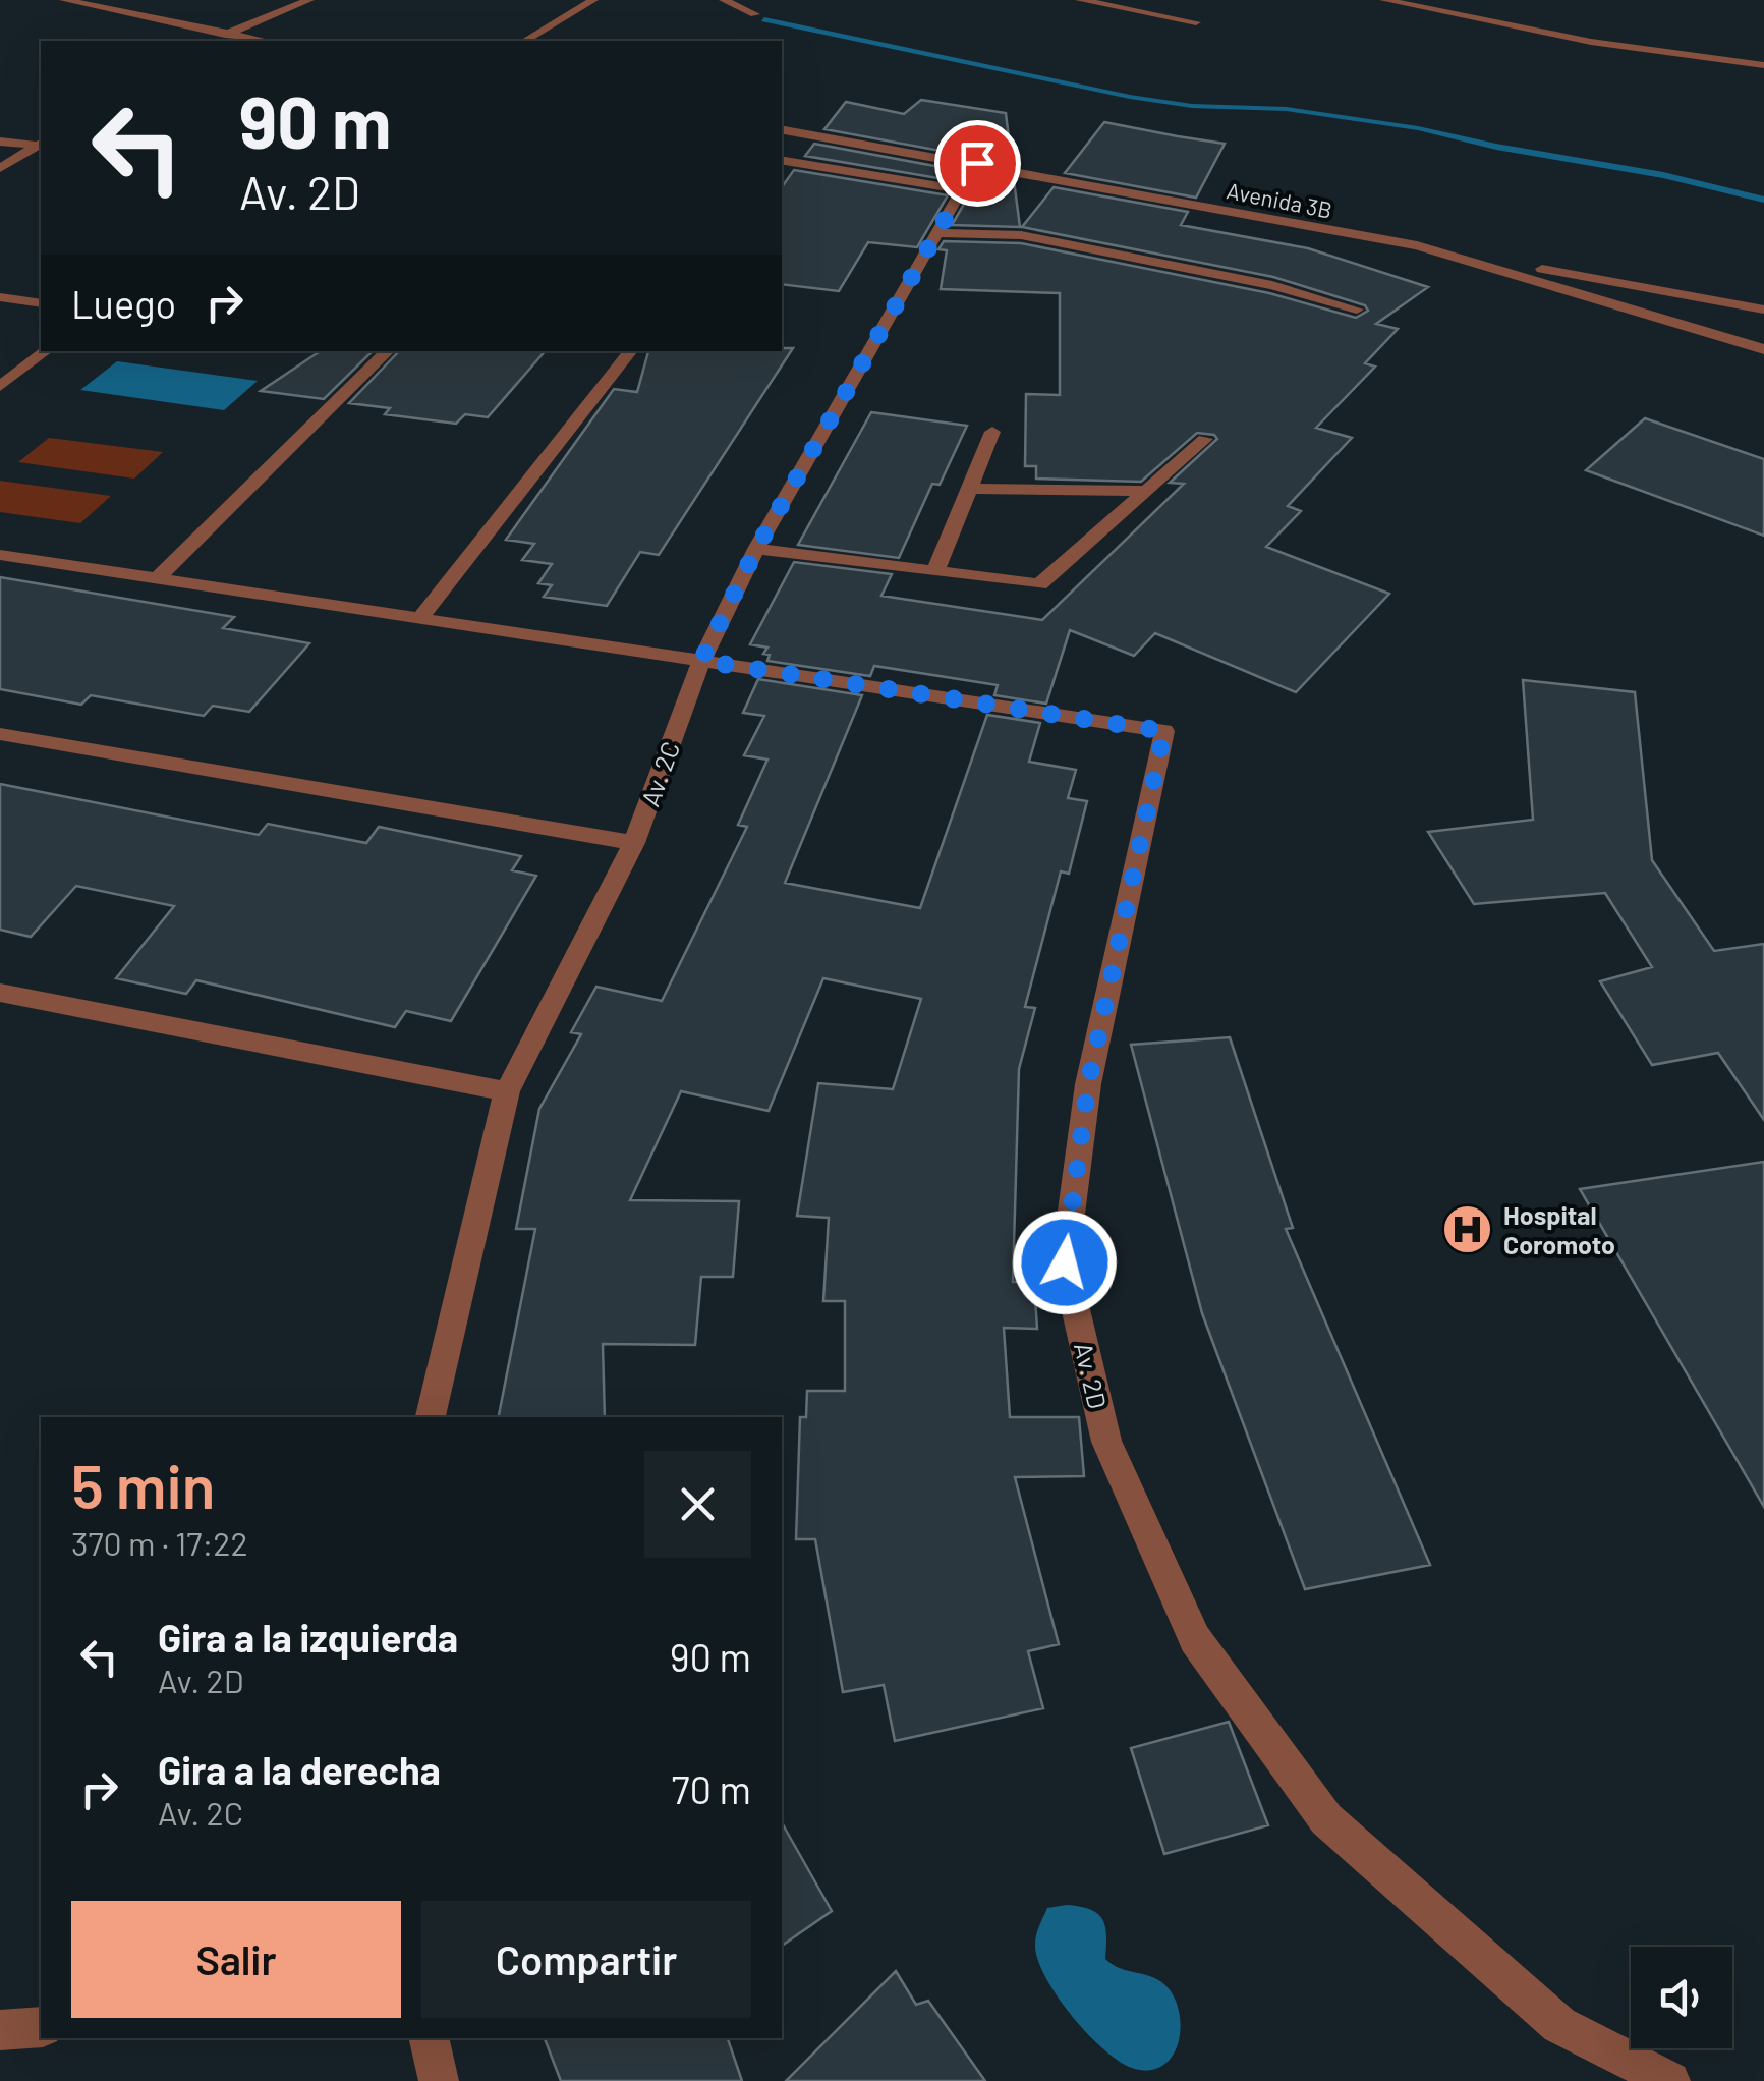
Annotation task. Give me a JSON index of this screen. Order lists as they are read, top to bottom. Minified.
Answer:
{"streets":{"street":["Avenida 3B","Av. 2C","Av. 2D"]},"crossings":[["Avenida 3B","Av. 2C"],["Av. 2C","Av. 2D"]],"places":{"hospital":["Hospital Coromoto"]},"page":{"turn":["90 m","Av. 2D"],"then":"Luego","heading":["5 min","370 m · 17:22"],"list":[{"name":"Gira a la izquierda","note":"Av. 2D","value":"90 m"},{"name":"Gira a la derecha","note":"Av. 2C","value":"70 m"}],"buttons":["Salir","Compartir"]}}
